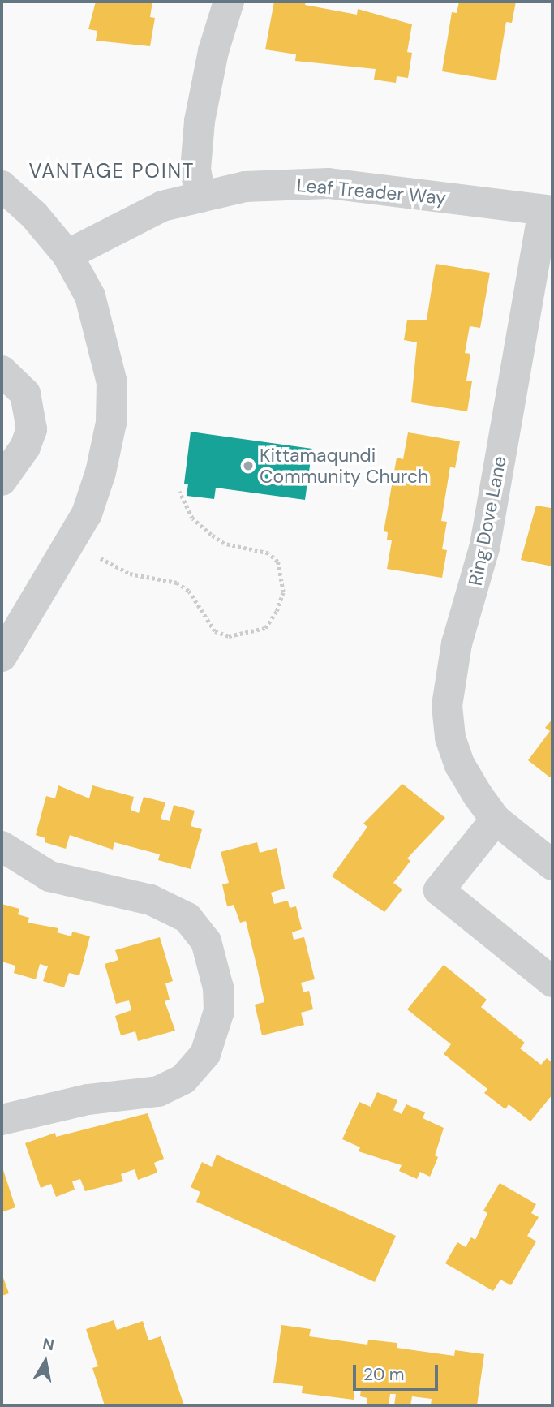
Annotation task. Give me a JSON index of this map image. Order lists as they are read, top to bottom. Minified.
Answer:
{"streets":{"street":["Leaf Treader Way","Ring Dove Lane"]},"crossings":[["Leaf Treader Way","Ring Dove Lane"]],"districts":["VANTAGE POINT"],"places":["Kittamaqundi Community Church"],"scale_bar":"20 m","north":"top"}
